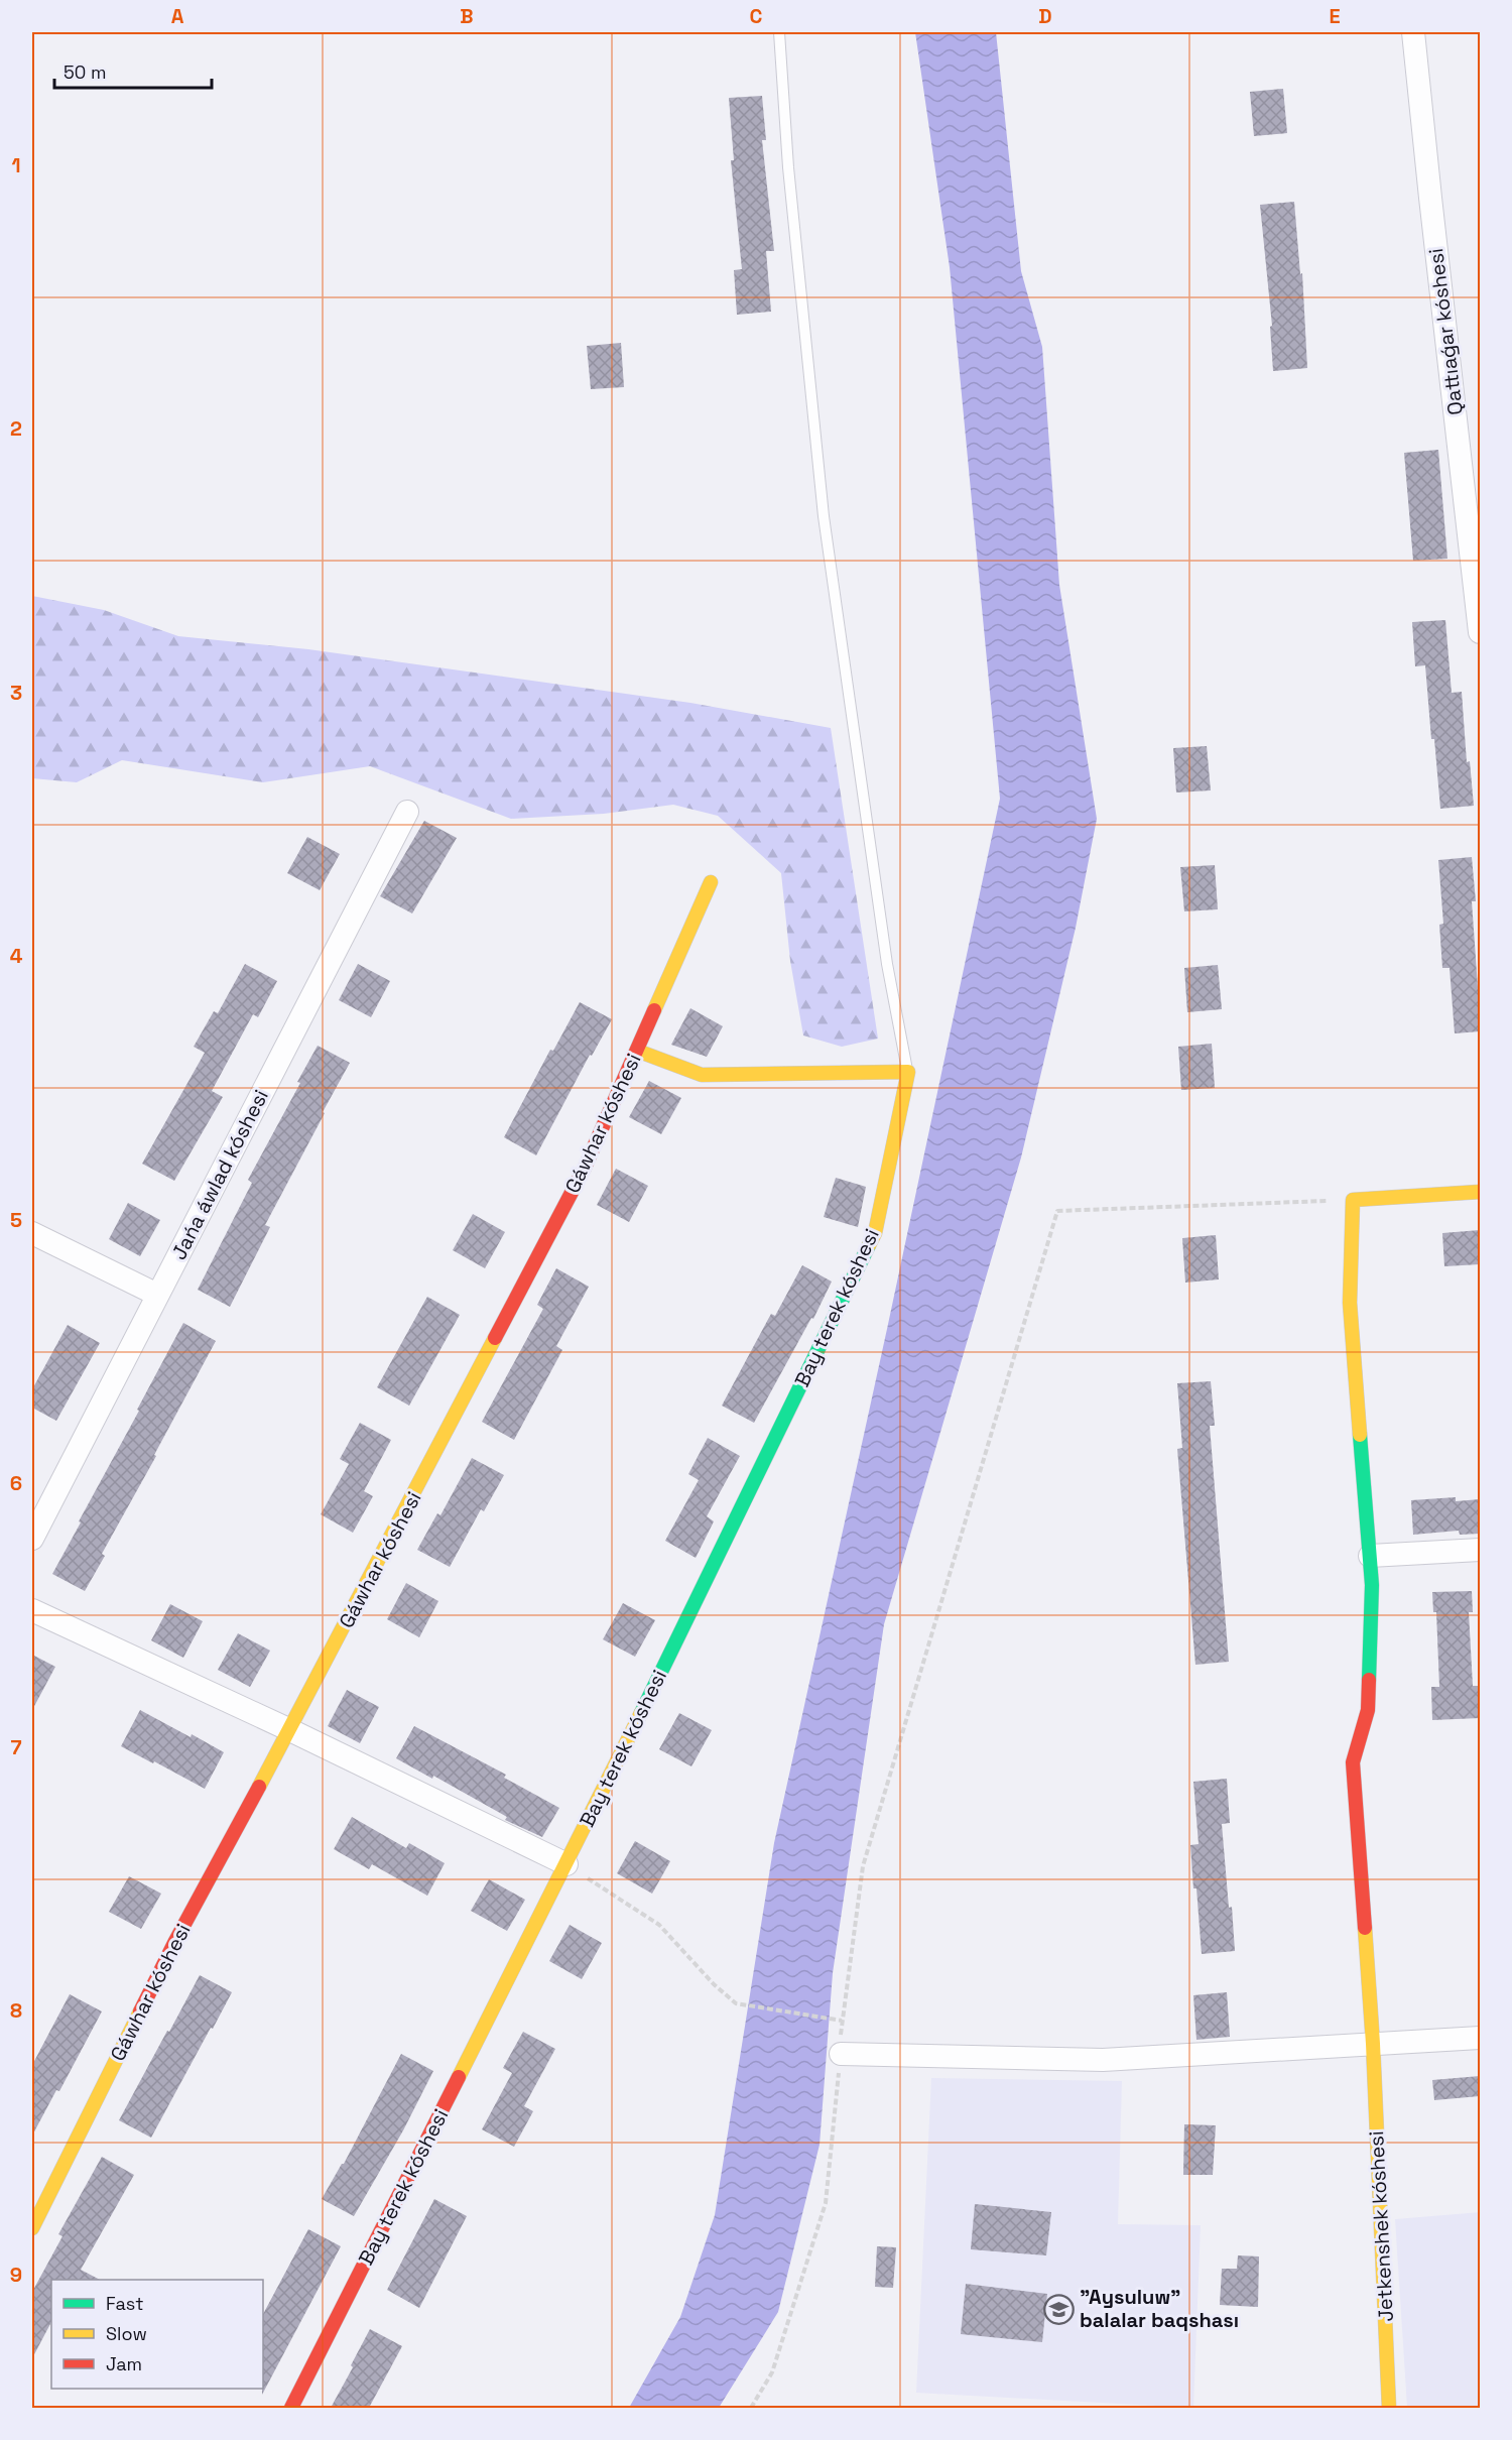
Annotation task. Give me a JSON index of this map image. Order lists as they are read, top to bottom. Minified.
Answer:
{"streets":{"street":["Qattıaǵar kóshesi","Gáwhar kóshesi","Jańa áwlad kóshesi","Bay terek kóshesi","Jetkenshek kóshesi"]},"places":{"school or university":["\"Aysuluw\" balalar baqshası"]},"legend":["Fast","Slow","Jam"],"scale_bar":"50 m","grid":{"columns":["A","B","C","D","E"],"rows":["1","2","3","4","5","6","7","8","9"]}}
